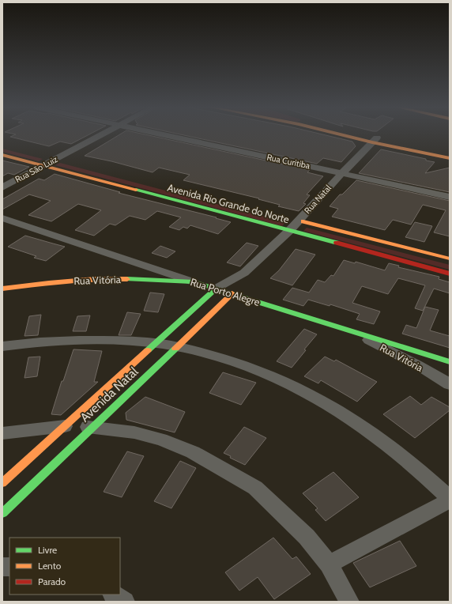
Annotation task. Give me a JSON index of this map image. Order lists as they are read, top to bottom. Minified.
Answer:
{"streets":{"street":["Rua Curitiba","Rua São Luiz","Rua Natal","Avenida Rio Grande do Norte","Rua Vitória","Rua Porto Alegre","Avenida Natal"]},"crossings":[["Rua Curitiba","Rua Natal"],["Rua São Luiz","Avenida Rio Grande do Norte"],["Rua Natal","Avenida Rio Grande do Norte"],["Rua Natal","Rua Porto Alegre"],["Rua Natal","Avenida Natal"],["Rua Vitória","Rua Porto Alegre"],["Rua Porto Alegre","Avenida Natal"]],"legend":["Livre","Lento","Parado"]}
